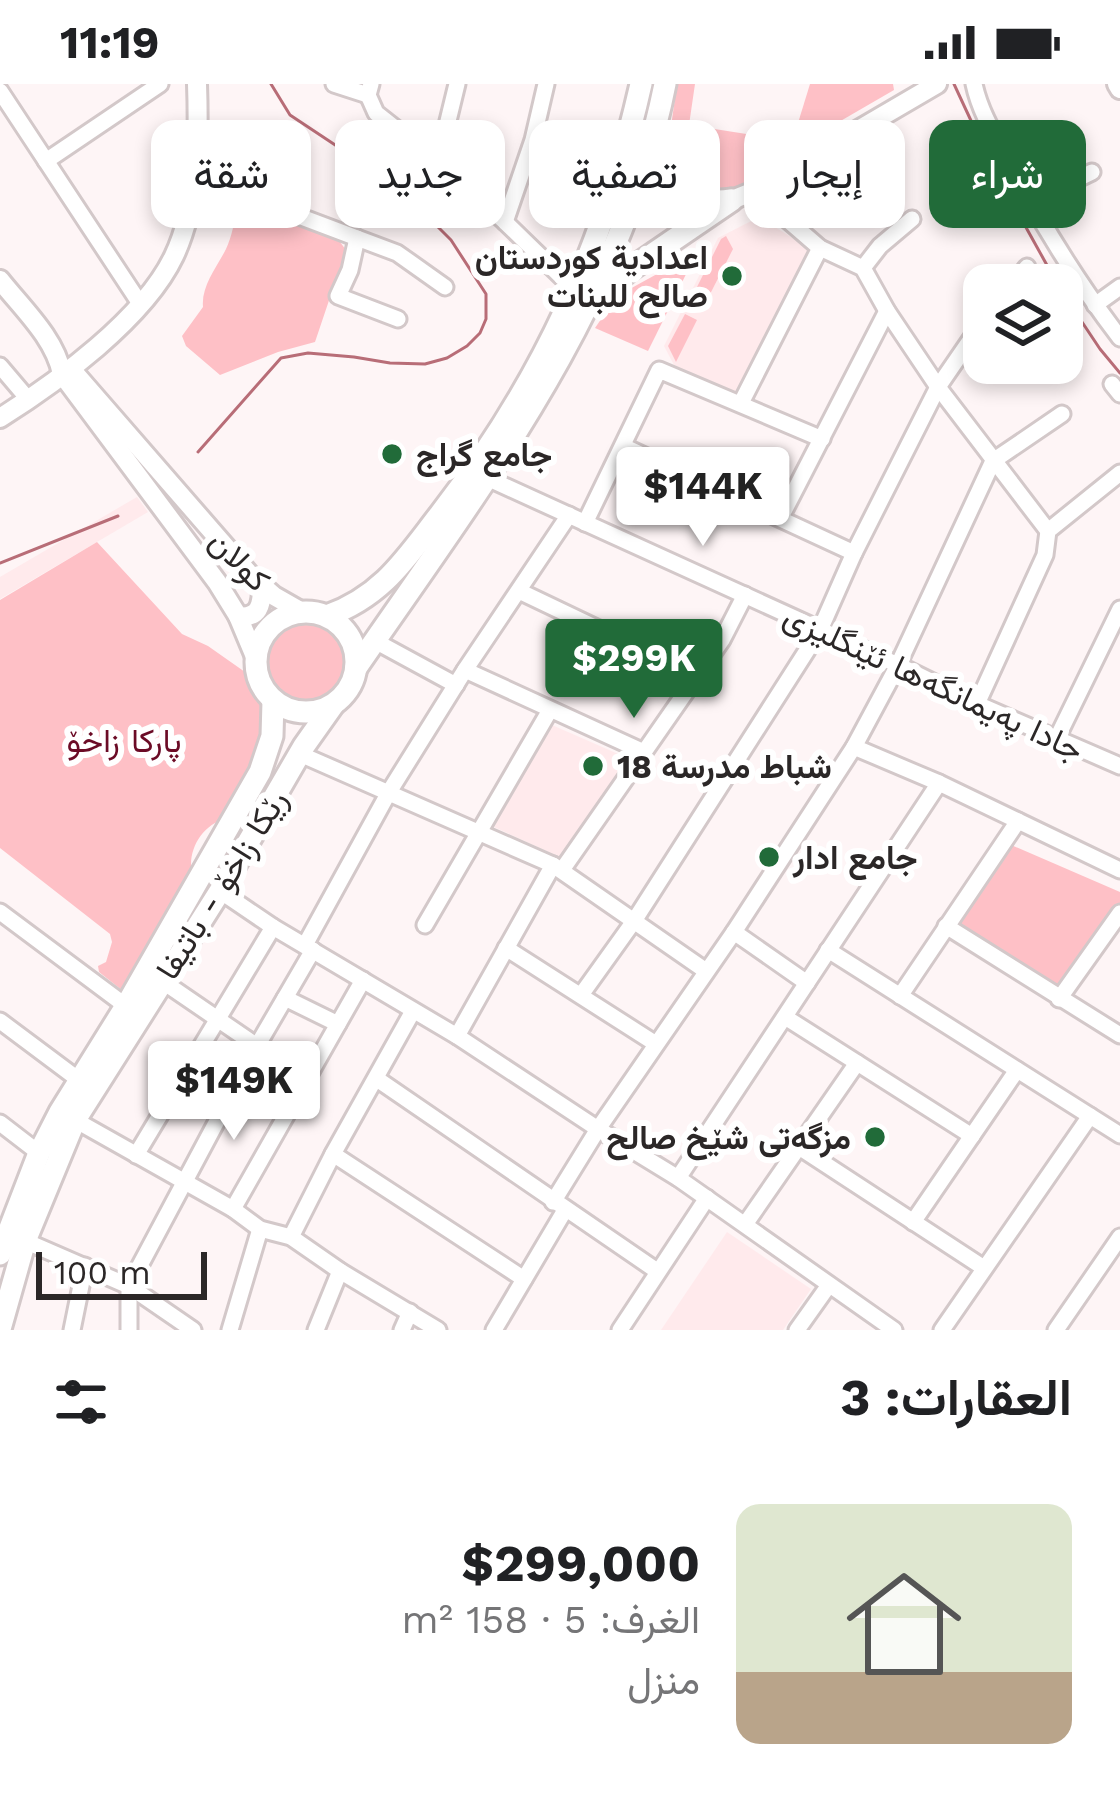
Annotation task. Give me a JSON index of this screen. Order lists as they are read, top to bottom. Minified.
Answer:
{"streets":{"highway":["رێکا زاخۆ - باتیفا"],"main road":["كولان"],"street":["جادا په‌يمانگه‌ها ئێنگليزى"]},"crossings":[["كولان","رێکا زاخۆ - باتیفا"]],"parks":["پارکا زاخۆ"],"places":["اعدادية كوردستان صالح للبنات","جامع گراج","18 شباط مدرسة","جامع ادار","مزگەتی شێخ صالح"],"scale_bar":"100 m","page":{"status":"11:19","chip":["شراء","إيجار","تصفية","جديد","شقة"],"price":["$144K","$299K","$149K"],"scale":"100 m","heading":"العقارات: 3","list":[{"name":"$299,000","note":"الغرف: 5 · 158 m² · منزل"}]}}
